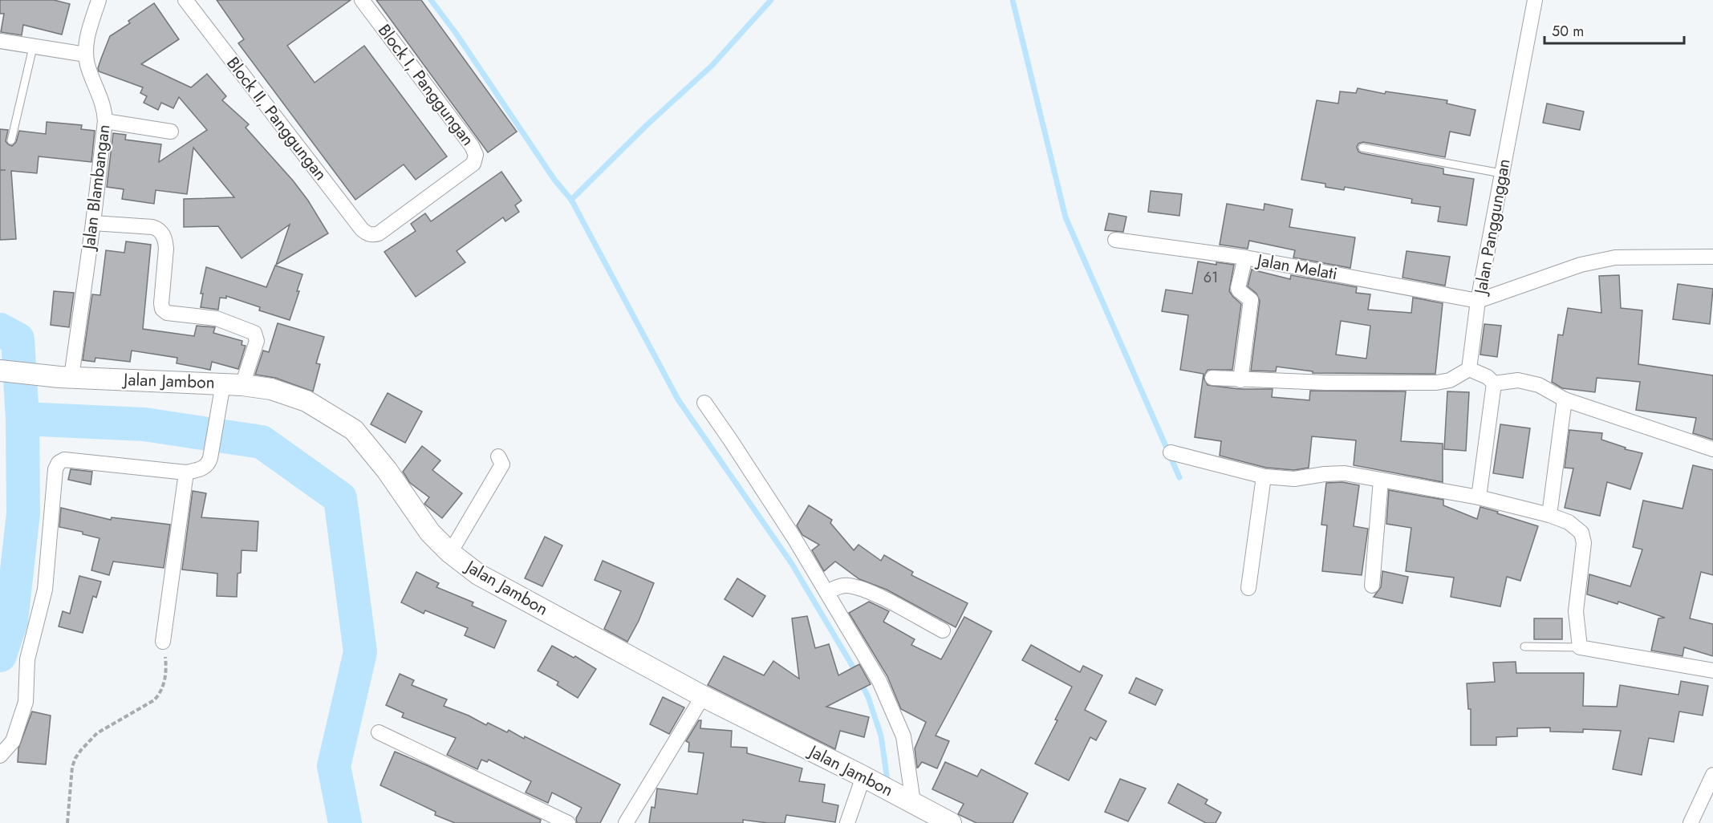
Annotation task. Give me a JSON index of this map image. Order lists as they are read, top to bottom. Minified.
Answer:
{"streets":{"main road":["Jalan Jambon"],"street":["Block I, Panggungan","Block II, Panggungan","Jalan Blambangan","Jalan Panggunggan","Jalan Melati"]},"crossings":[["Block I, Panggungan","Block II, Panggungan"],["Jalan Blambangan","Jalan Jambon"],["Jalan Panggunggan","Jalan Melati"]],"house_numbers":["61"],"scale_bar":"50 m"}
